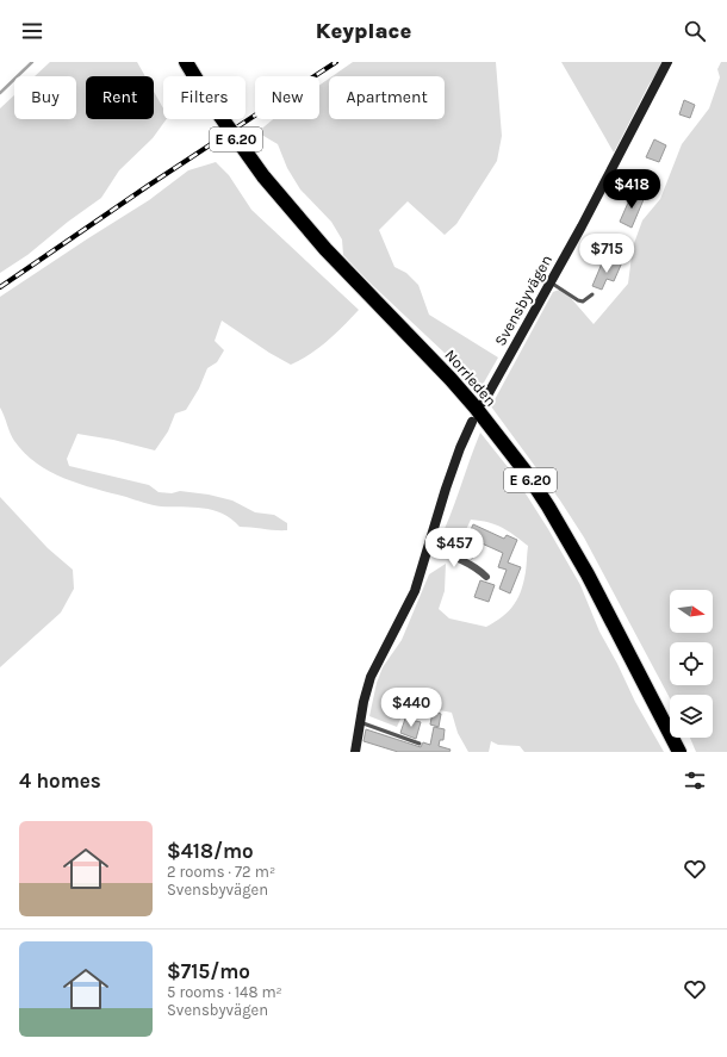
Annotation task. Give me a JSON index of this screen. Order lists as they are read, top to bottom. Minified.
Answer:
{"streets":{"highway":["E 6.20","Norrleden"],"street":["Svensbyvägen"]},"north":"right","page":{"header":"Keyplace","chip":["Buy","Rent","Filters","New","Apartment"],"price":["$418","$715","$457","$440"],"heading":"4 homes","list":[{"name":"$418/mo","note":"2 rooms · 72 m² · Svensbyvägen"},{"name":"$715/mo","note":"5 rooms · 148 m² · Svensbyvägen"}]}}
